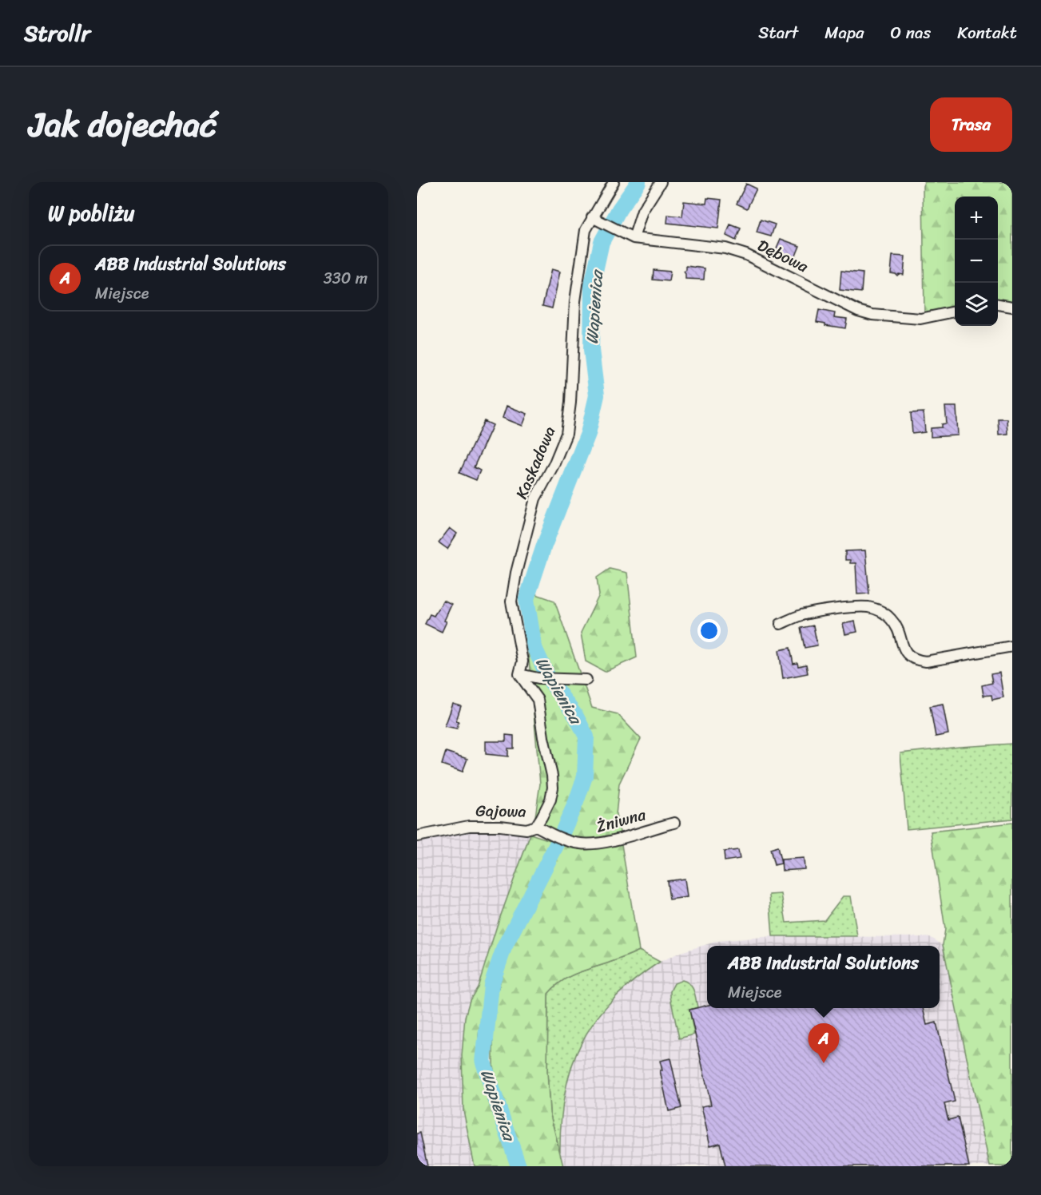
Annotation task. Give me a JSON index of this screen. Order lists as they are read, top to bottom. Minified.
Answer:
{"streets":{"street":["Dębowa","Kaskadowa","Gajowa","Żniwna"]},"crossings":[["Dębowa","Kaskadowa"],["Kaskadowa","Gajowa"],["Gajowa","Żniwna"]],"water":["Wapienica"],"page":{"header":"Strollr","nav":["Start","Mapa","O nas","Kontakt"],"title":"Jak dojechać","buttons":"Trasa","heading":"W pobliżu","map_buttons":["+","−"],"list":[{"mark":"A","name":"ABB Industrial Solutions","note":"Miejsce","value":"330 m"}],"popup":["ABB Industrial Solutions","Miejsce"],"pins":"A"}}
